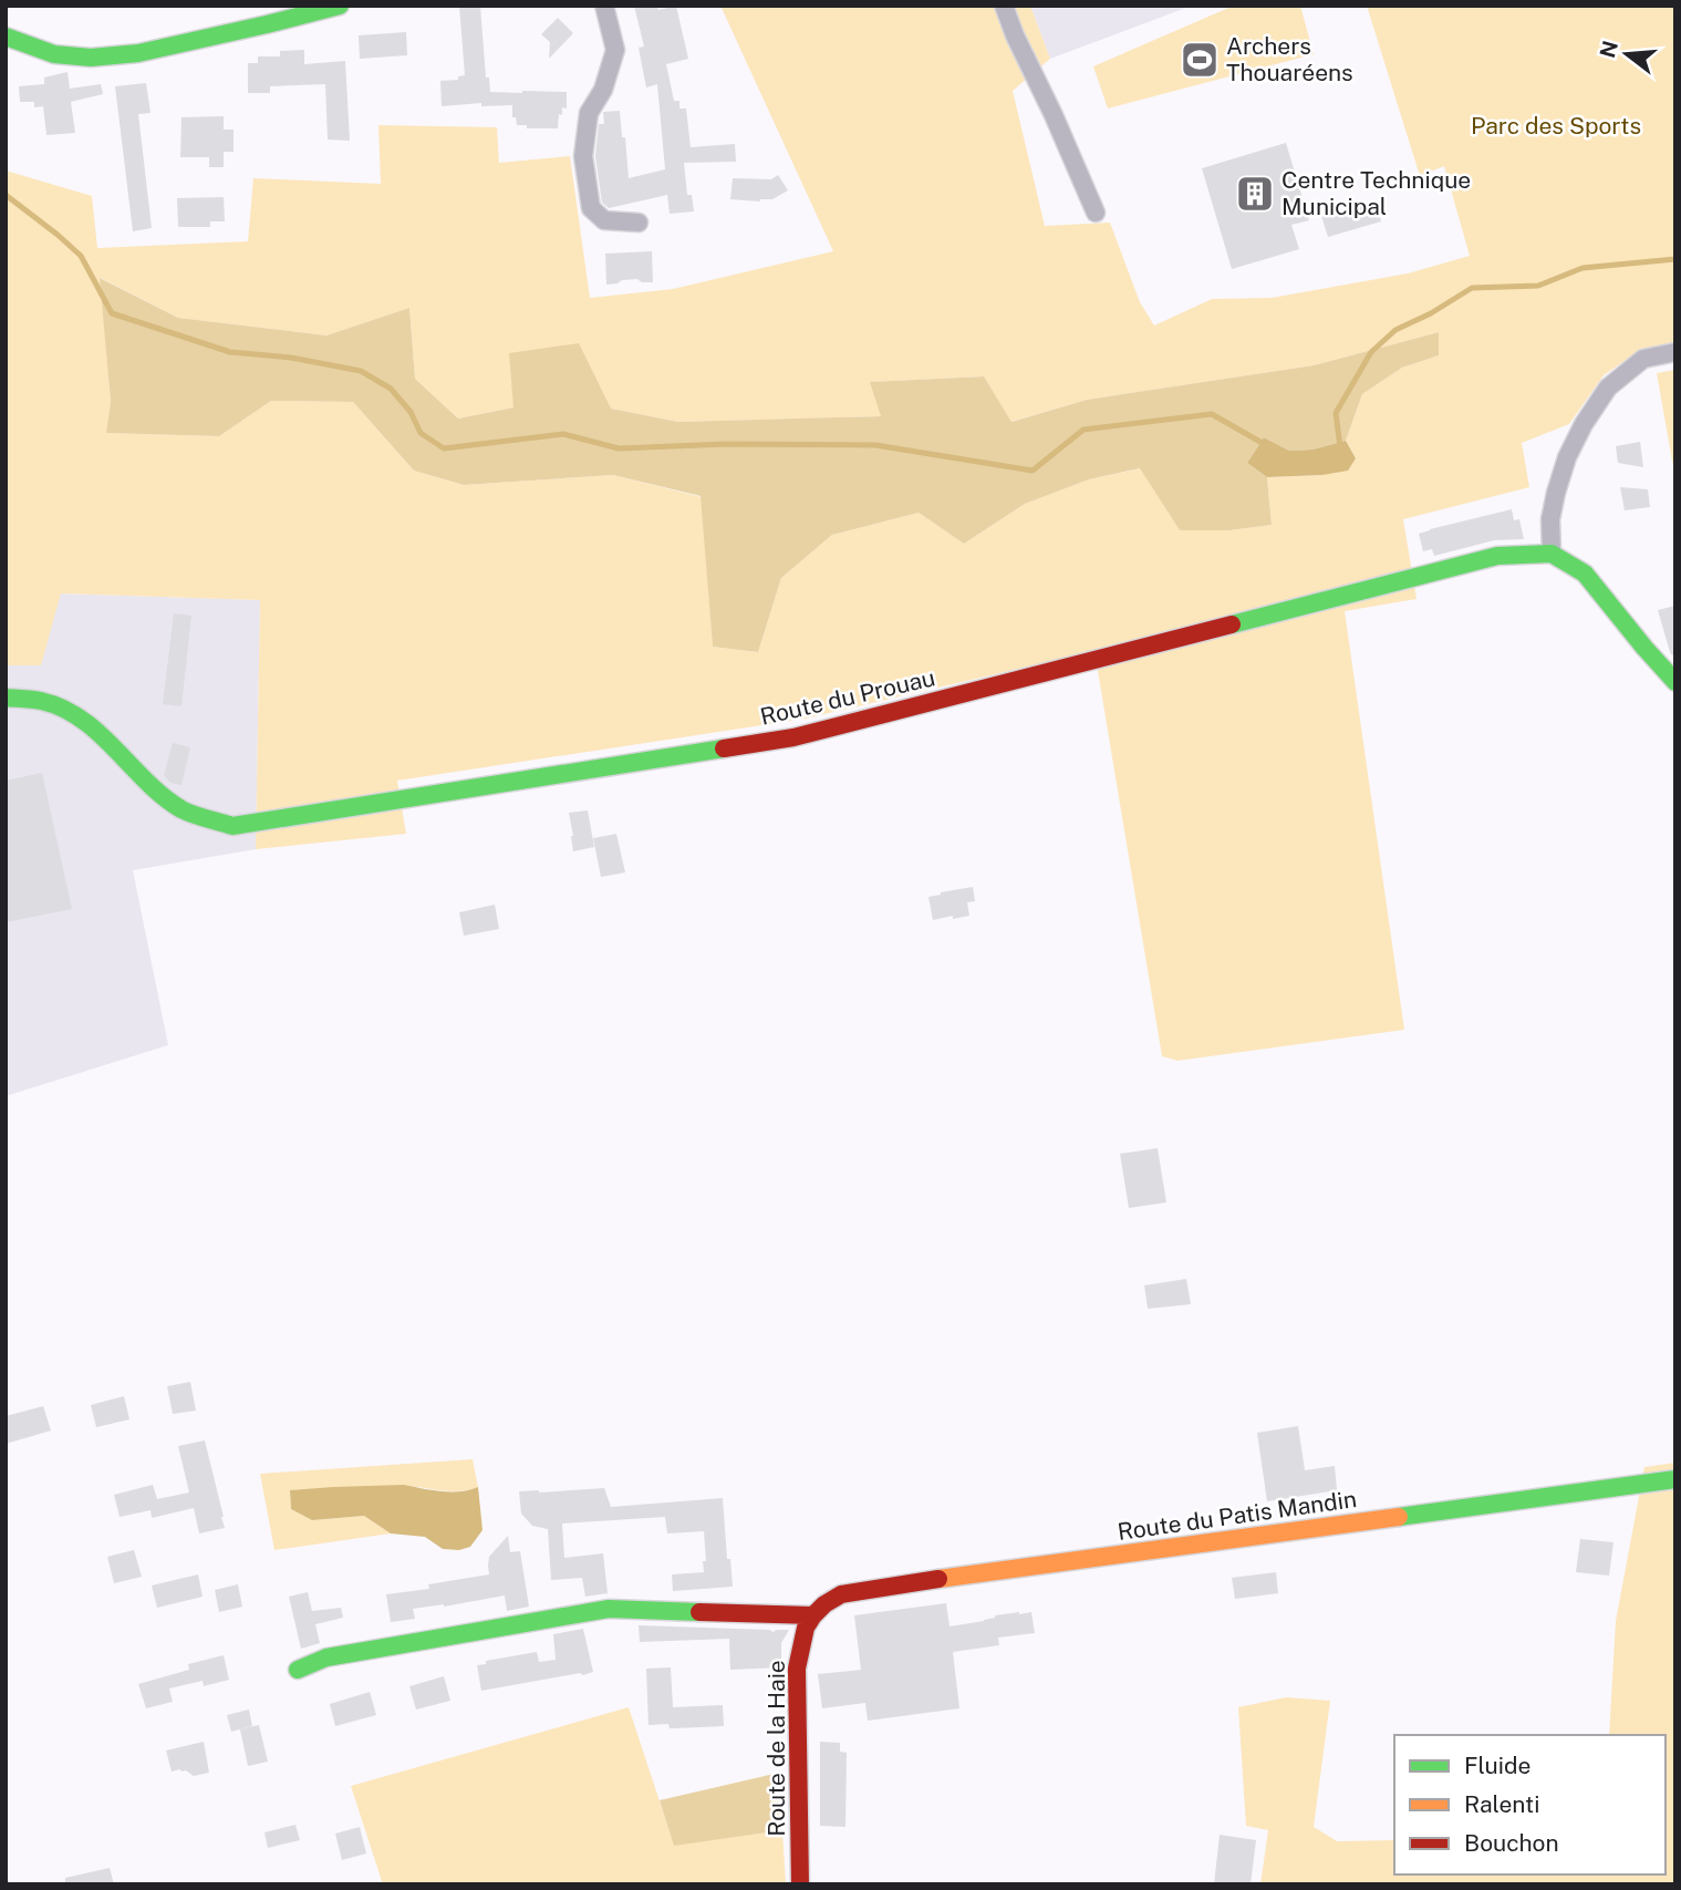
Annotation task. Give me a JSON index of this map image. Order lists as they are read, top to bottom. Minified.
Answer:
{"streets":{"street":["Route du Prouau","Route du Patis Mandin","Route de la Haie"]},"crossings":[["Route du Patis Mandin","Route de la Haie"]],"parks":["Parc des Sports"],"places":{"sports":["Archers Thouaréens"],"building":["Centre Technique Municipal"]},"legend":["Fluide","Ralenti","Bouchon"],"north":"left"}
